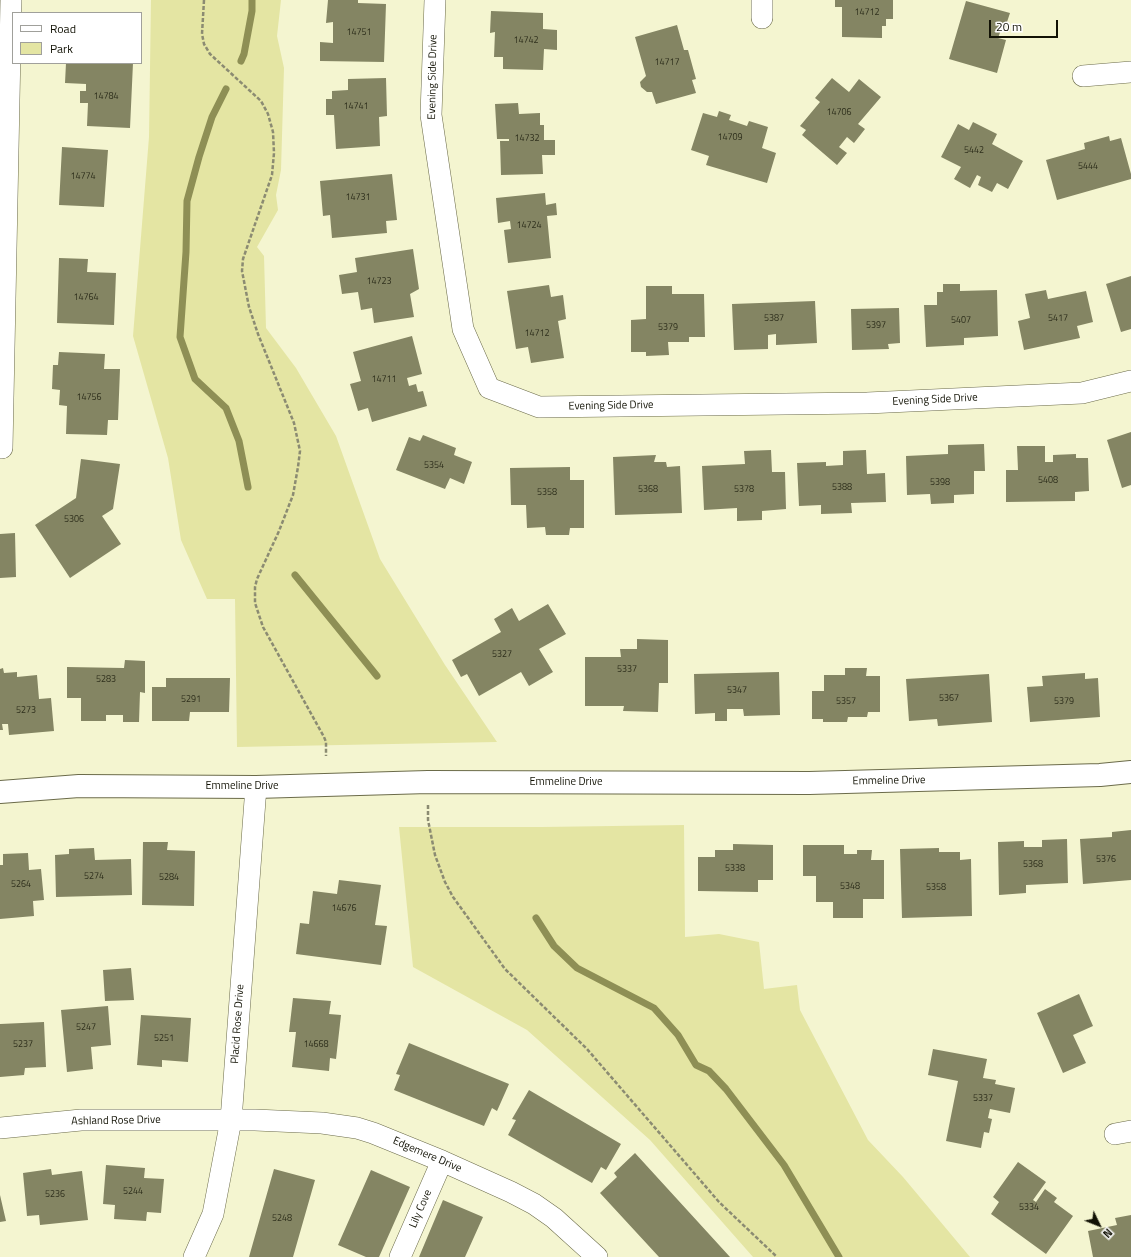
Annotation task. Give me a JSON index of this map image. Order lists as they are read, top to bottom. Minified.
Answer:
{"streets":{"street":["Evening Side Drive","Emmeline Drive","Placid Rose Drive","Ashland Rose Drive","Edgemere Drive","Lily Cove"]},"crossings":[["Emmeline Drive","Placid Rose Drive"],["Placid Rose Drive","Ashland Rose Drive"],["Placid Rose Drive","Edgemere Drive"],["Ashland Rose Drive","Edgemere Drive"],["Edgemere Drive","Lily Cove"]],"house_numbers":["14712","14751","14742","14717","14784","14741","14706","14709","14732","5442","5444","14774","14731","14724","14723","14764","5387","5417","5407","5397","5379","14712","14711","14756","5354","5408","5398","5388","5368","5378","5358","5306","5327","5337","5283","5347","5367","5291","5357","5379","5273","5376","5368","5338","5274","5284","5264","5348","5358","14676","5247","5251","5237","14668","5337","5244","5236","5334","5248"],"legend":["Road","Park"],"scale_bar":"20 m","north":"bottom right"}
